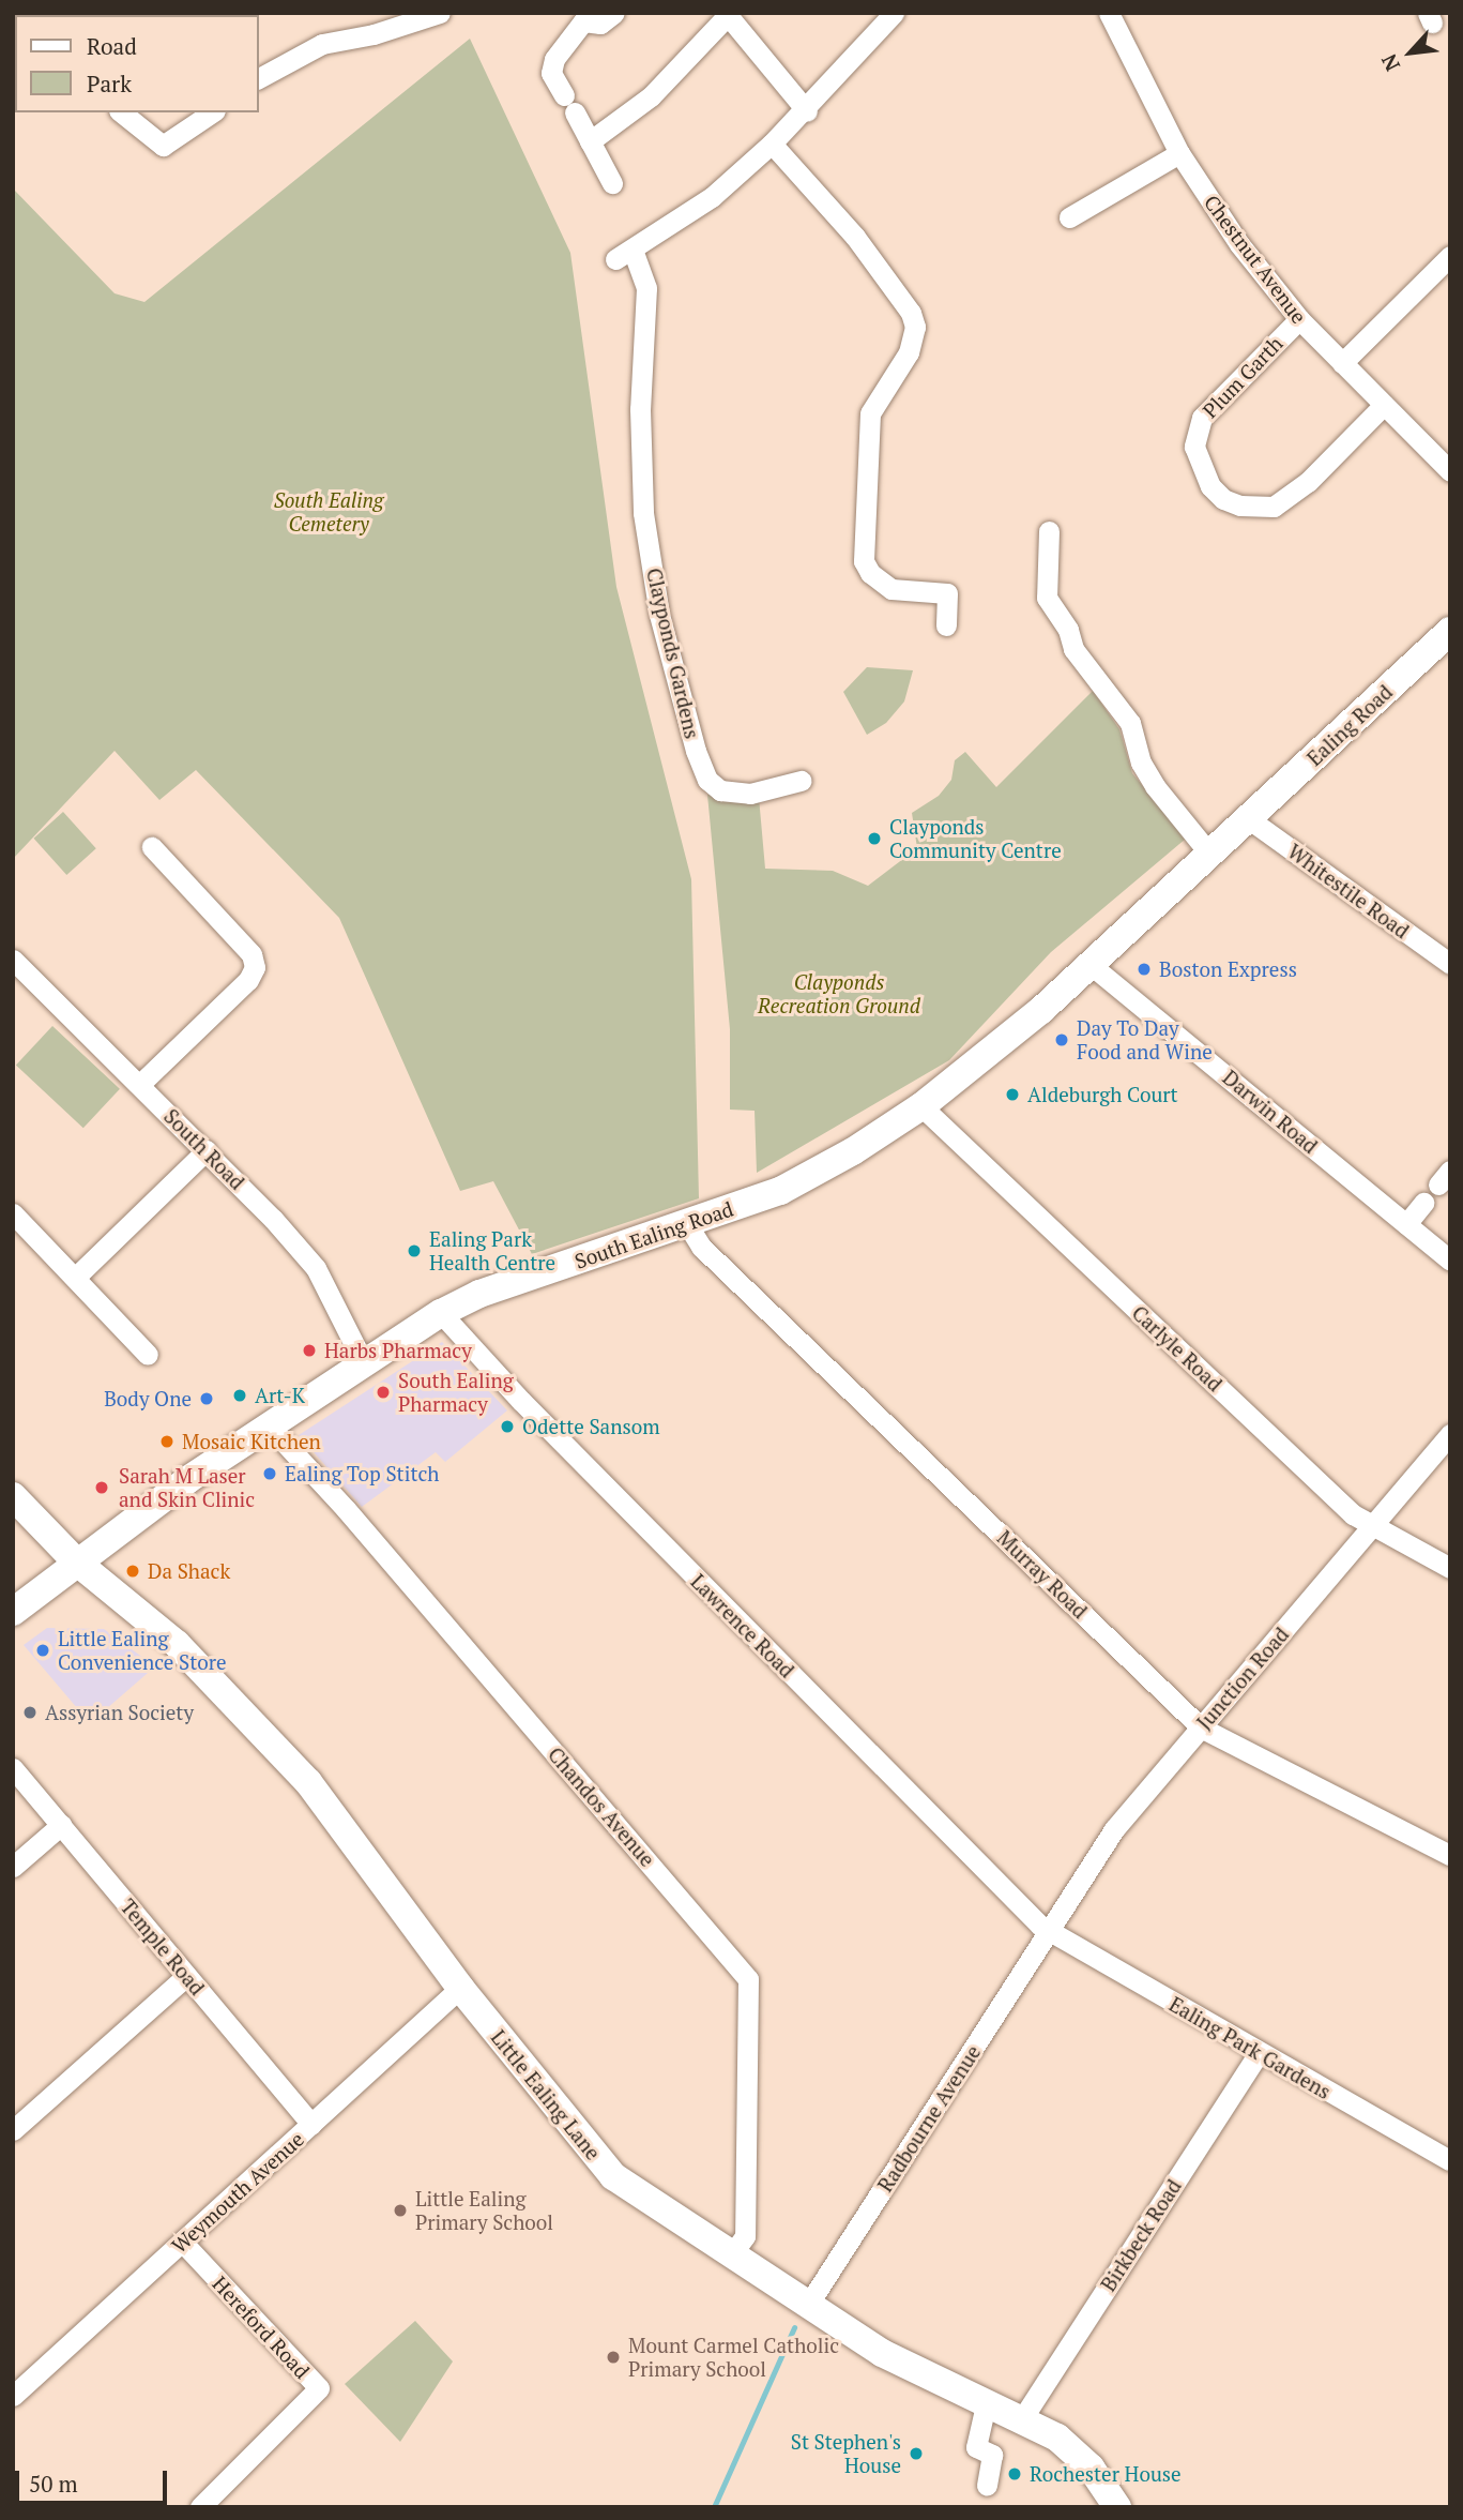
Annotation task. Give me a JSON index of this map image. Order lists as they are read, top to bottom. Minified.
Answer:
{"streets":{"main road":["Ealing Road","South Ealing Road","Little Ealing Lane"],"street":["Chestnut Avenue","Plum Garth","Clayponds Gardens","Whitestile Road","Darwin Road","South Road","Carlyle Road","Murray Road","Lawrence Road","Junction Road","Chandos Avenue","Temple Road","Ealing Park Gardens","Radbourne Avenue","Weymouth Avenue","Birkbeck Road","Hereford Road"]},"crossings":[["Chestnut Avenue","Plum Garth"],["Ealing Road","Whitestile Road"],["Ealing Road","Darwin Road"],["Ealing Road","South Ealing Road"],["Darwin Road","South Ealing Road"],["South Road","South Ealing Road"],["South Ealing Road","Carlyle Road"],["South Ealing Road","Murray Road"],["South Ealing Road","Lawrence Road"],["South Ealing Road","Chandos Avenue"],["South Ealing Road","Little Ealing Lane"],["Carlyle Road","Junction Road"],["Murray Road","Junction Road"],["Lawrence Road","Junction Road"],["Lawrence Road","Ealing Park Gardens"],["Lawrence Road","Radbourne Avenue"],["Junction Road","Ealing Park Gardens"],["Junction Road","Radbourne Avenue"],["Chandos Avenue","Little Ealing Lane"],["Temple Road","Weymouth Avenue"],["Ealing Park Gardens","Radbourne Avenue"],["Ealing Park Gardens","Birkbeck Road"],["Little Ealing Lane","Radbourne Avenue"],["Little Ealing Lane","Weymouth Avenue"],["Little Ealing Lane","Birkbeck Road"],["Weymouth Avenue","Hereford Road"]],"parks":["South Ealing Cemetery","Clayponds Recreation Ground"],"places":["Clayponds Community Centre","Boston Express","Day To Day Food and Wine","Aldeburgh Court","Ealing Park Health Centre","Harbs Pharmacy","South Ealing Pharmacy","Art-K","Body One","Odette Sansom","Mosaic Kitchen","Ealing Top Stitch","Sarah M Laser and Skin Clinic","Da Shack","Little Ealing Convenience Store","Assyrian Society","Little Ealing Primary School","Mount Carmel Catholic Primary School","St Stephen's House","Rochester House"],"legend":["Road","Park"],"scale_bar":"50 m","north":"bottom left"}
